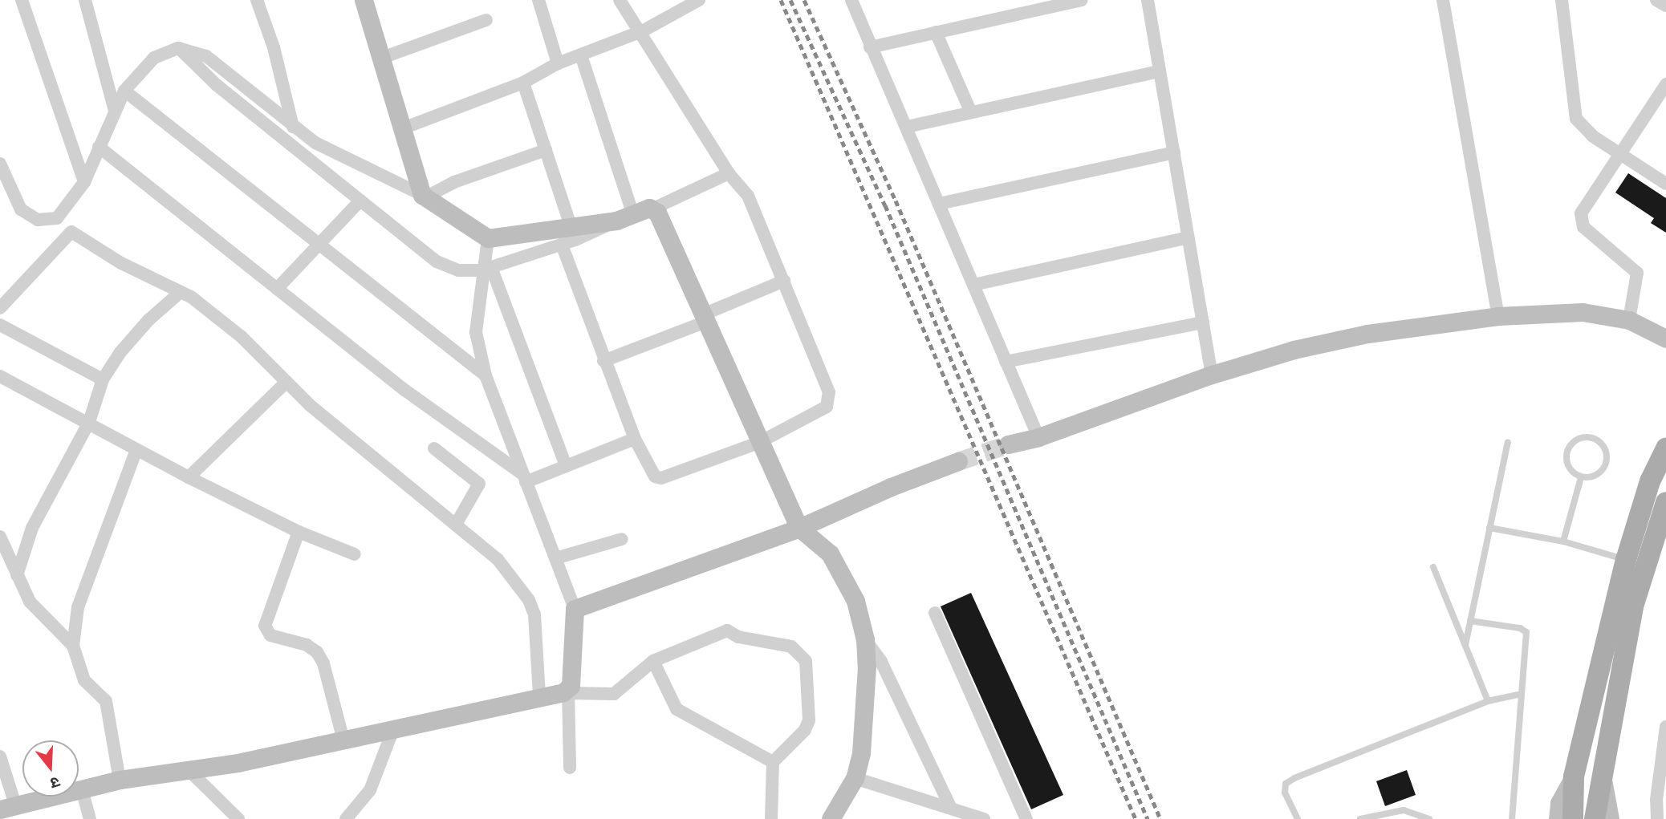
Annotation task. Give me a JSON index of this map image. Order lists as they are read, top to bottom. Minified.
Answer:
{"north":"bottom"}
